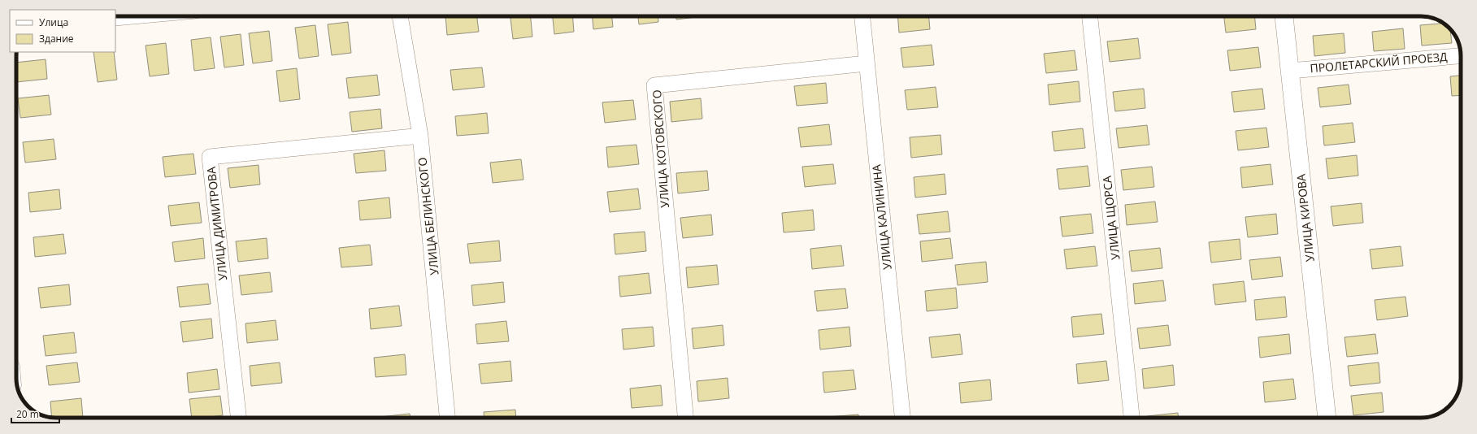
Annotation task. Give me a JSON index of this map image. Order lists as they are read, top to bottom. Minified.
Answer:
{"streets":{"street":["ПРОЛЕТАРСКИЙ ПРОЕЗД","УЛИЦА КОТОВСКОГО","УЛИЦА БЕЛИНСКОГО","УЛИЦА КАЛИНИНА","УЛИЦА ЩОРСА","УЛИЦА КИРОВА","УЛИЦА ДИМИТРОВА"]},"crossings":[["ПРОЛЕТАРСКИЙ ПРОЕЗД","УЛИЦА КИРОВА"],["УЛИЦА КОТОВСКОГО","УЛИЦА КАЛИНИНА"],["УЛИЦА БЕЛИНСКОГО","УЛИЦА ДИМИТРОВА"]],"legend":["Улица","Здание"],"scale_bar":"20 m"}
